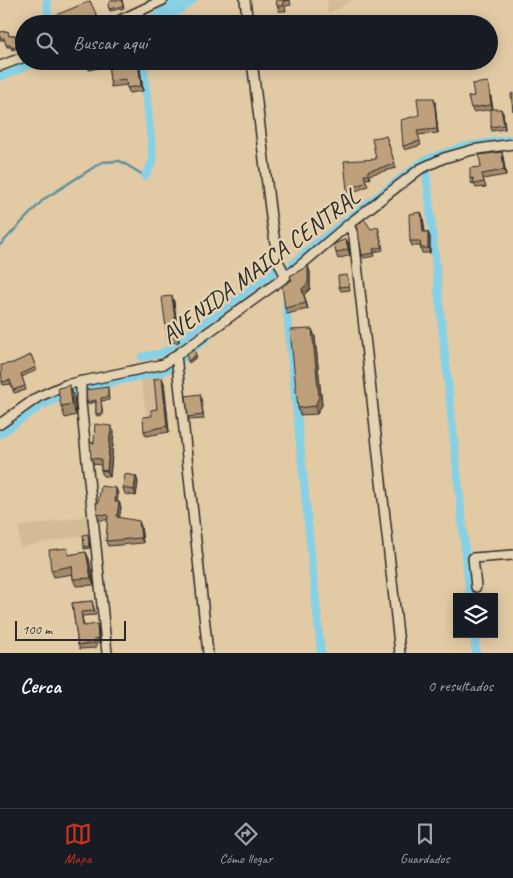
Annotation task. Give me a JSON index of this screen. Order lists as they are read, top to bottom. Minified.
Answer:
{"streets":{"street":["AVENIDA MAICA CENTRAL"]},"scale_bar":"100 m","page":{"search":"Buscar aquí","scale":"100 m","heading":["Cerca","0 resultados"],"nav":["Mapa","Cómo llegar","Guardados"]}}
